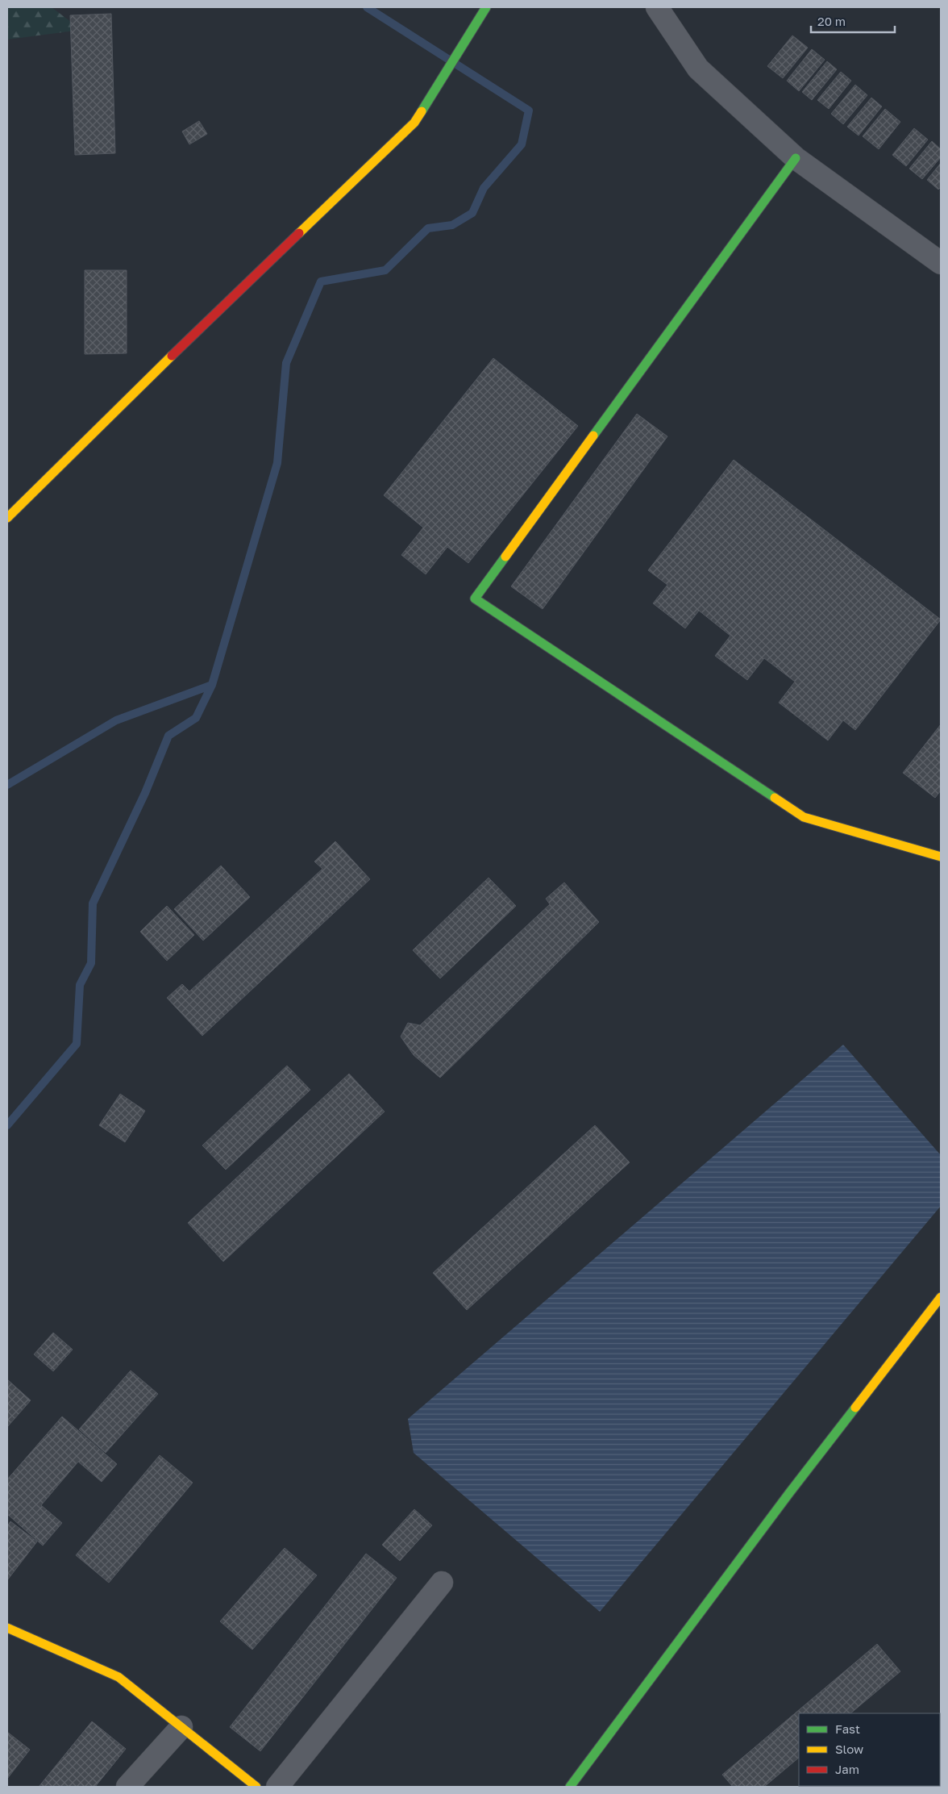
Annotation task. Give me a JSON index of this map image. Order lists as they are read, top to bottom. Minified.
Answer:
{"legend":["Fast","Slow","Jam"],"scale_bar":"20 m"}
